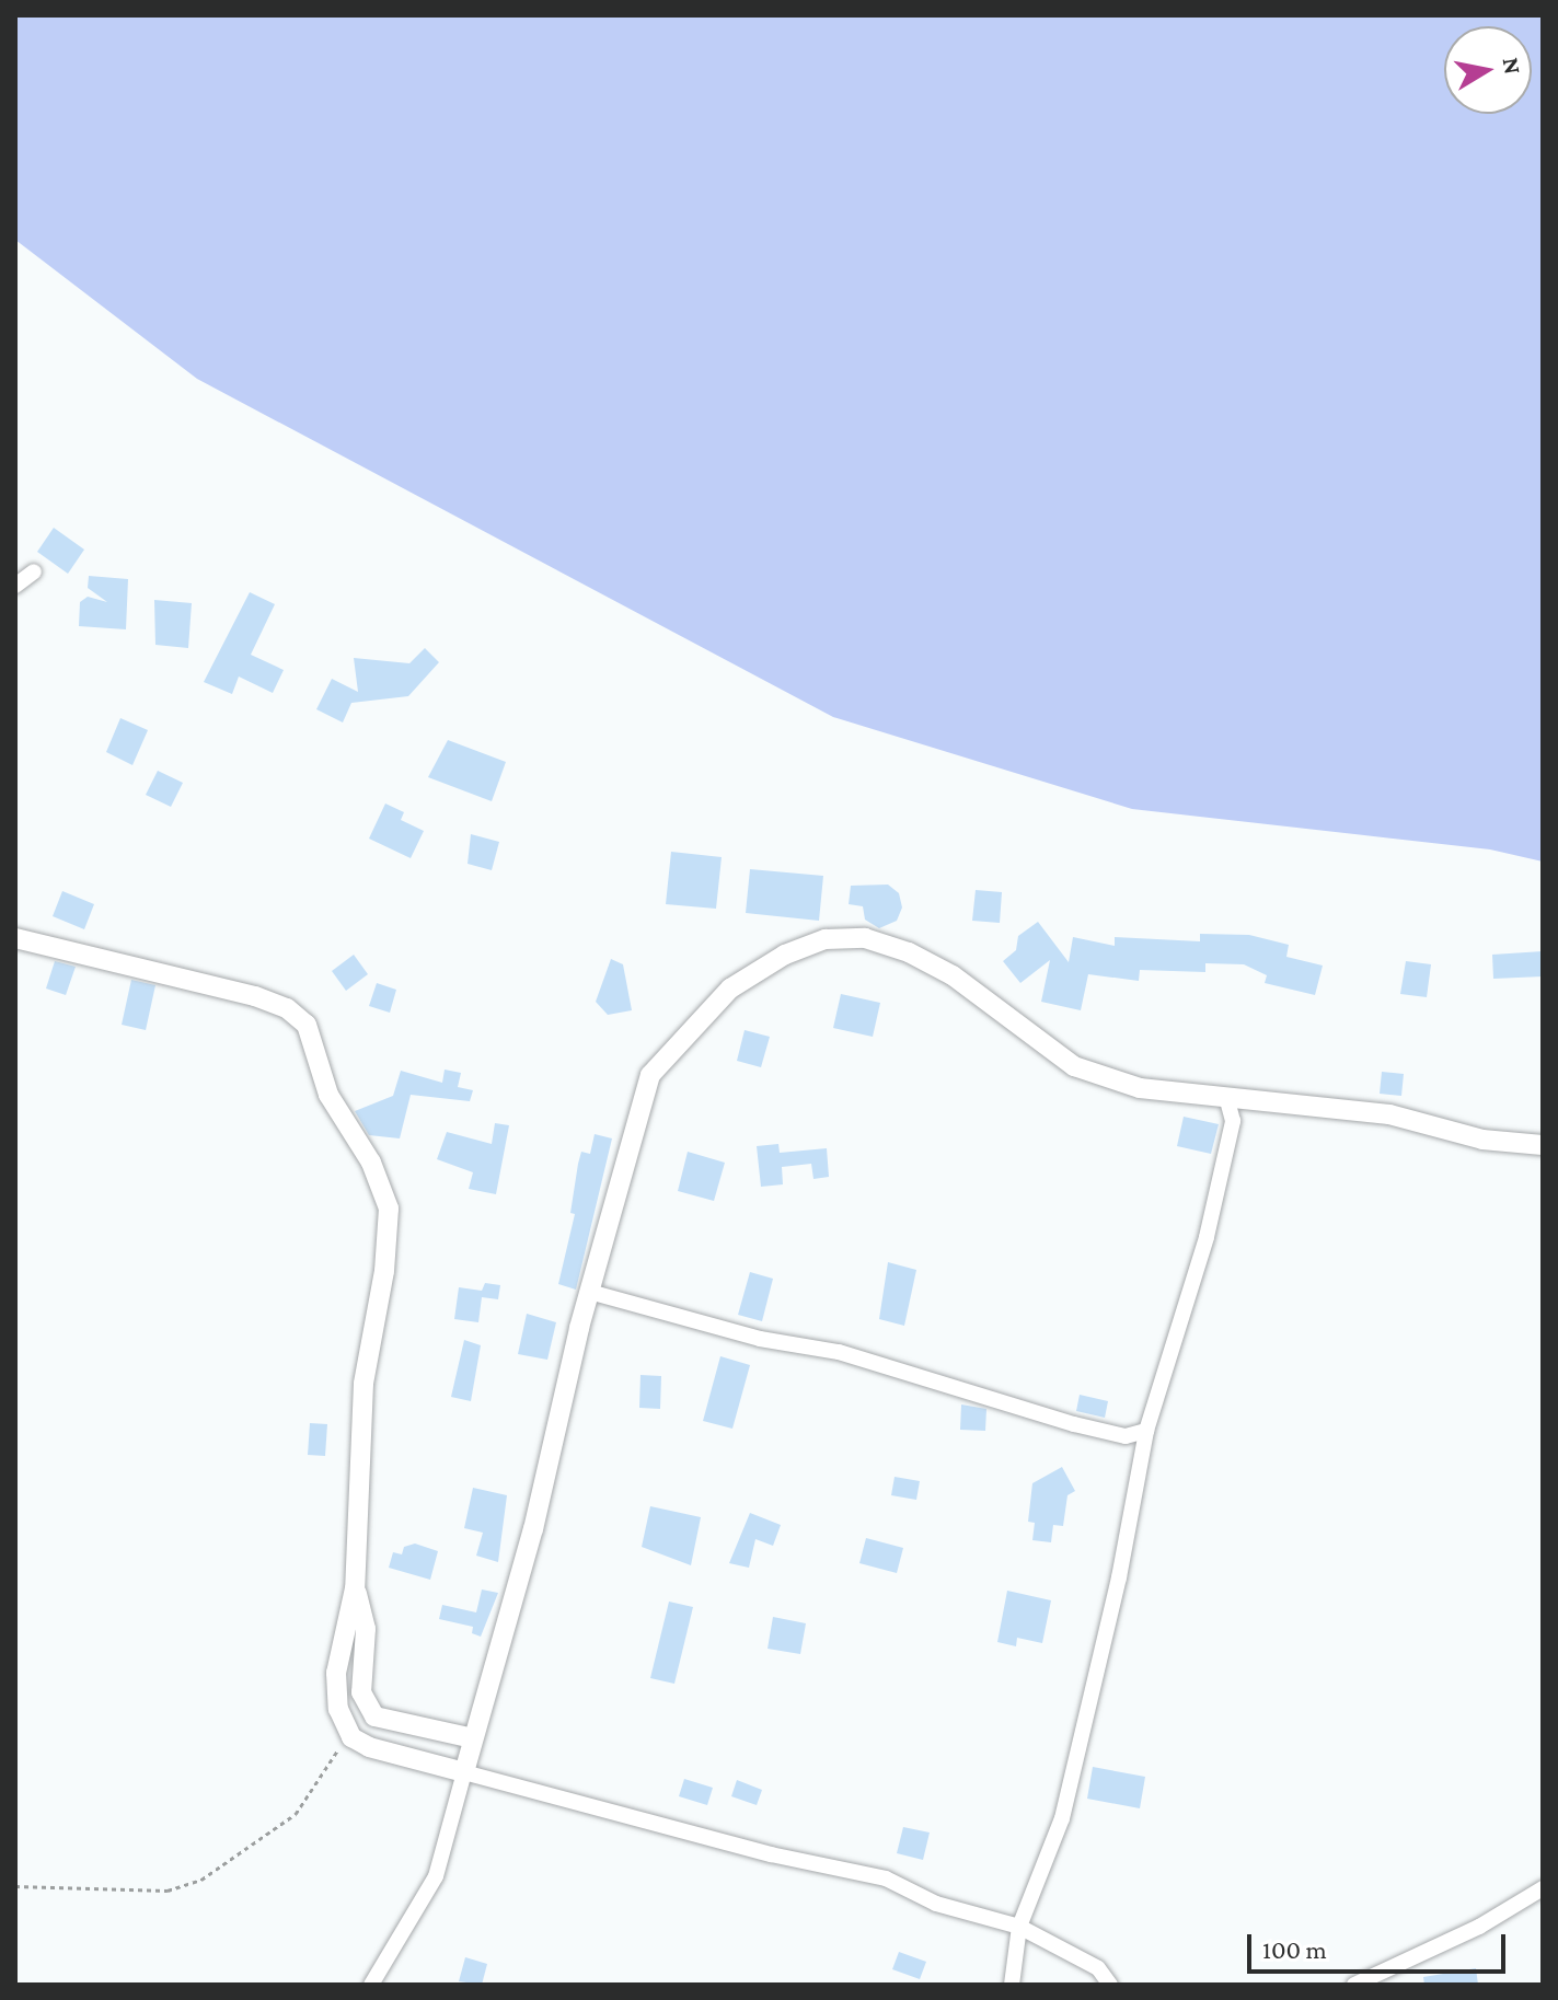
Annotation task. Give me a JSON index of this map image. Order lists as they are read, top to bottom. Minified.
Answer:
{"scale_bar":"100 m","north":"right"}
